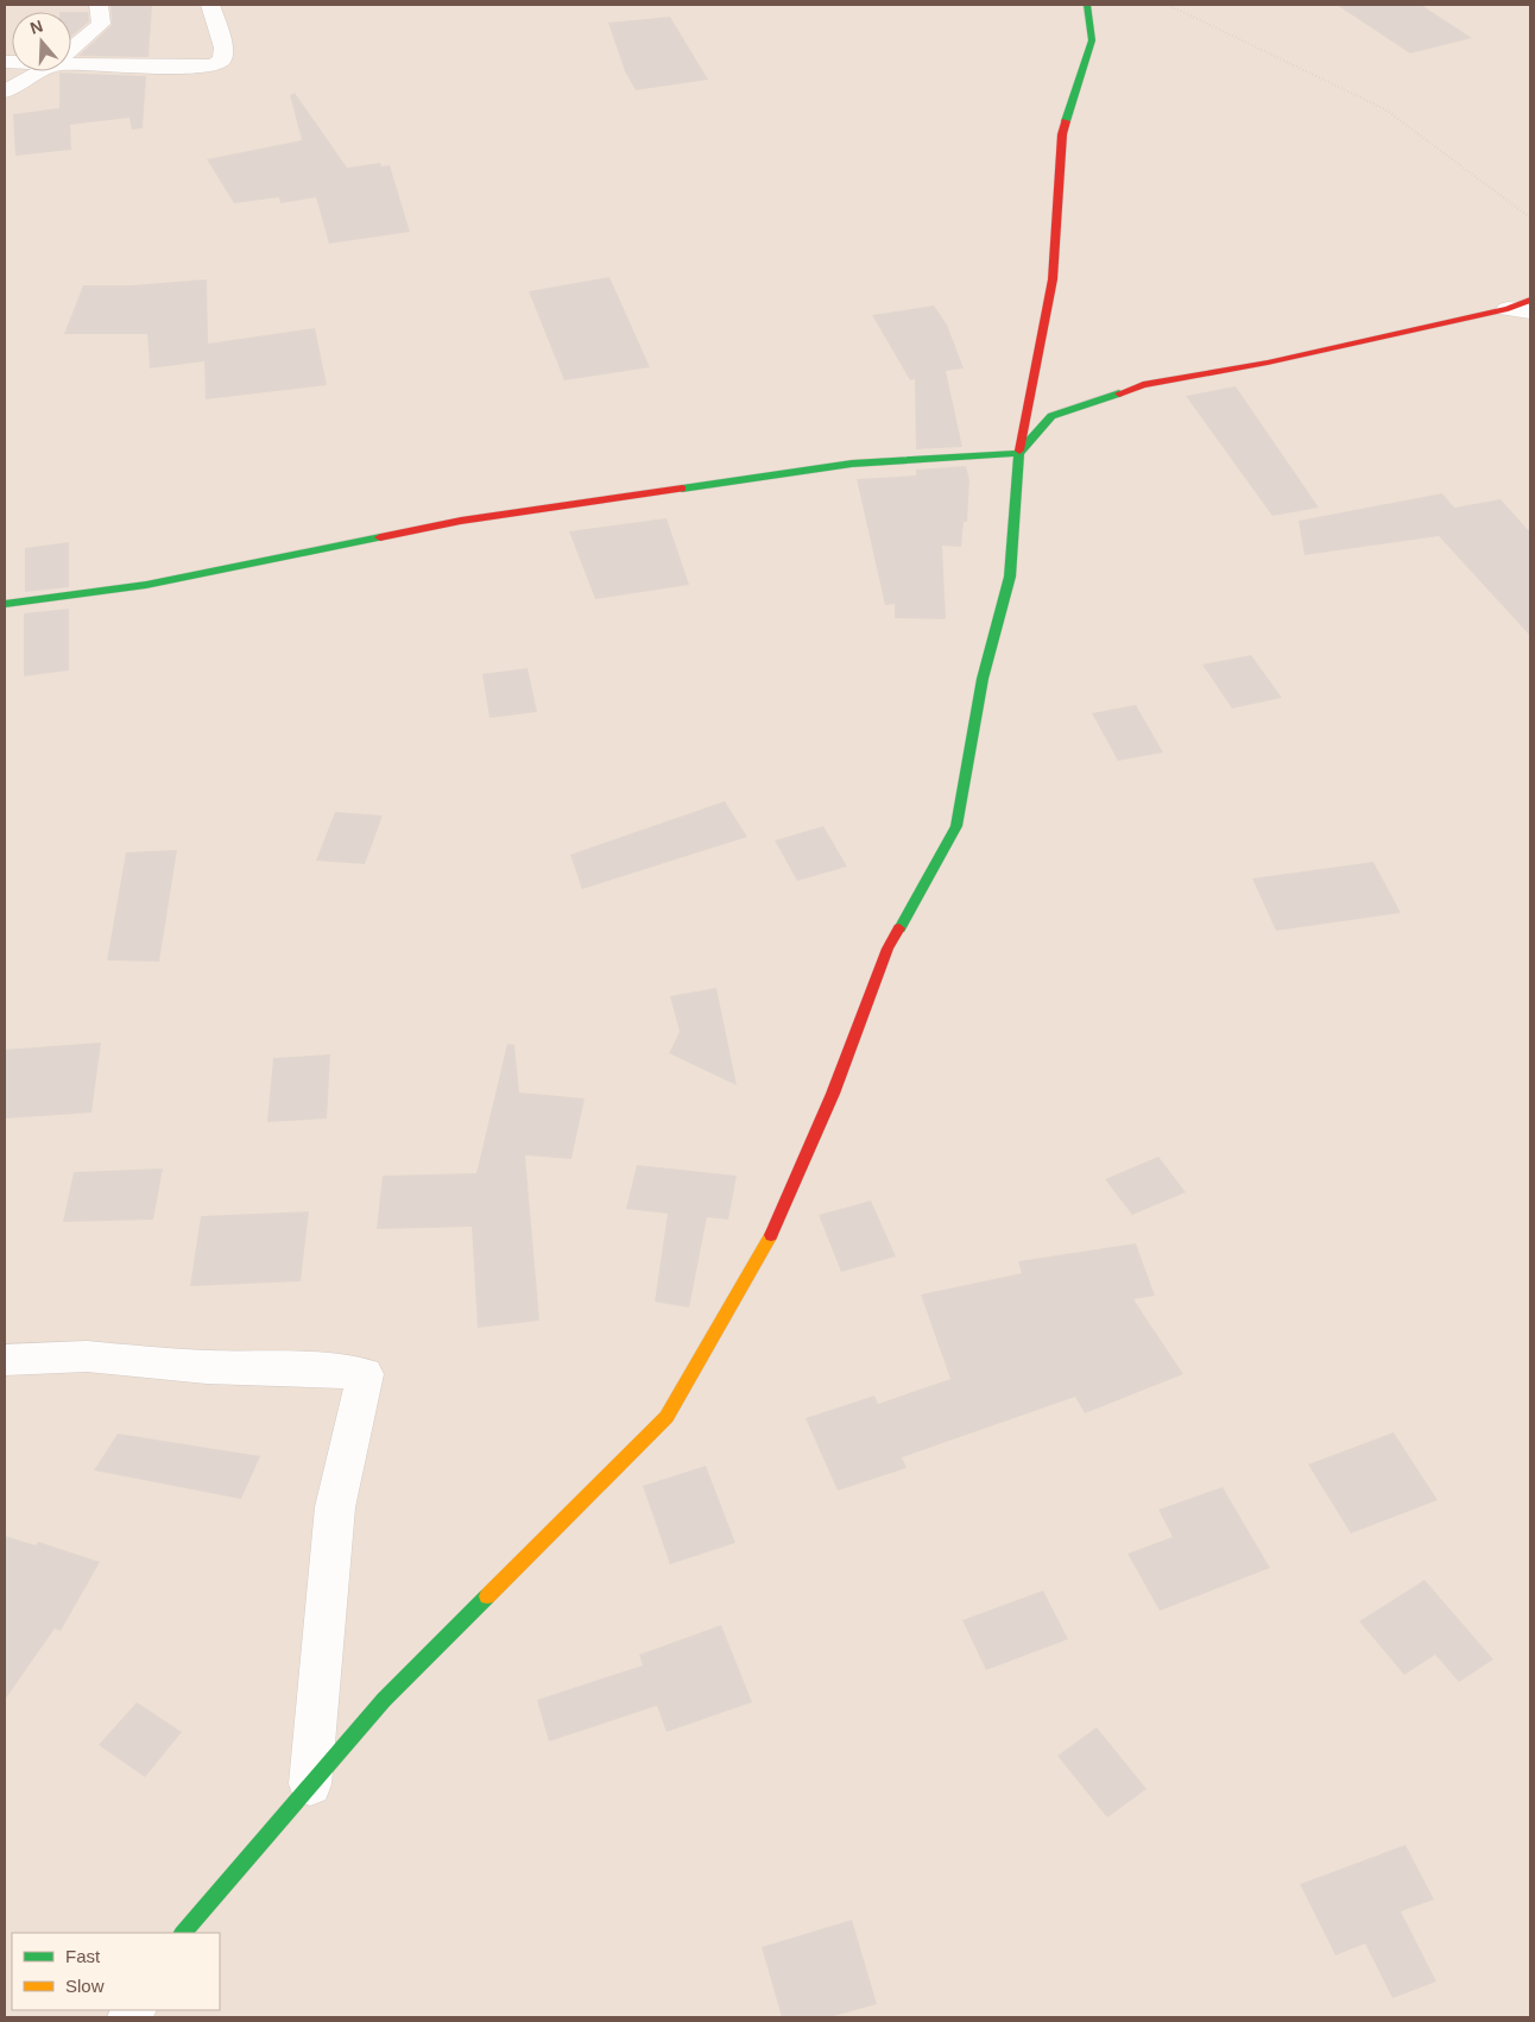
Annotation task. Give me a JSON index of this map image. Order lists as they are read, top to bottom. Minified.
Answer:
{"legend":["Fast","Slow"],"north":"top"}
